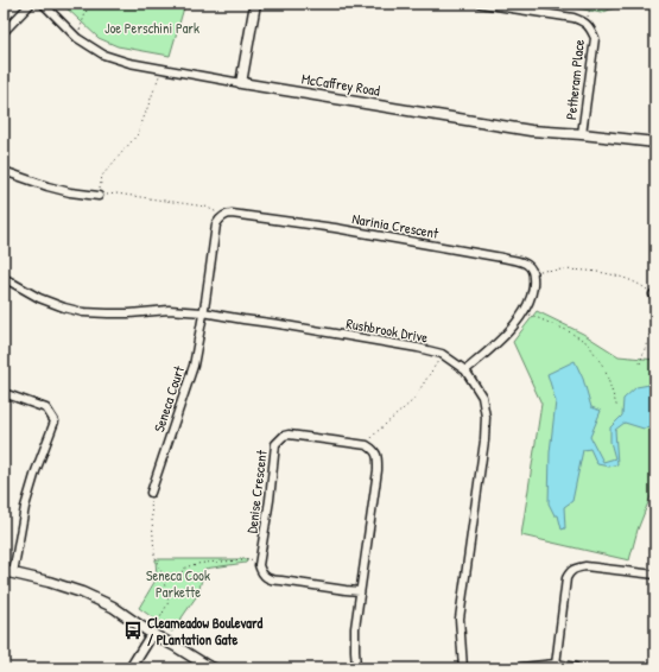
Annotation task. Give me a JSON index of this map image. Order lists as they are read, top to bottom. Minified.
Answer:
{"streets":{"street":["Petheram Place","McCaffrey Road","Narinia Crescent","Rushbrook Drive","Seneca Court","Denise Crescent"]},"crossings":[["Petheram Place","McCaffrey Road"],["Rushbrook Drive","Seneca Court"]],"parks":["Joe Perschini Park","Seneca Cook Parkette"],"places":{"bus stop":["Cleameadow Boulevard / PLantation Gate"]}}
